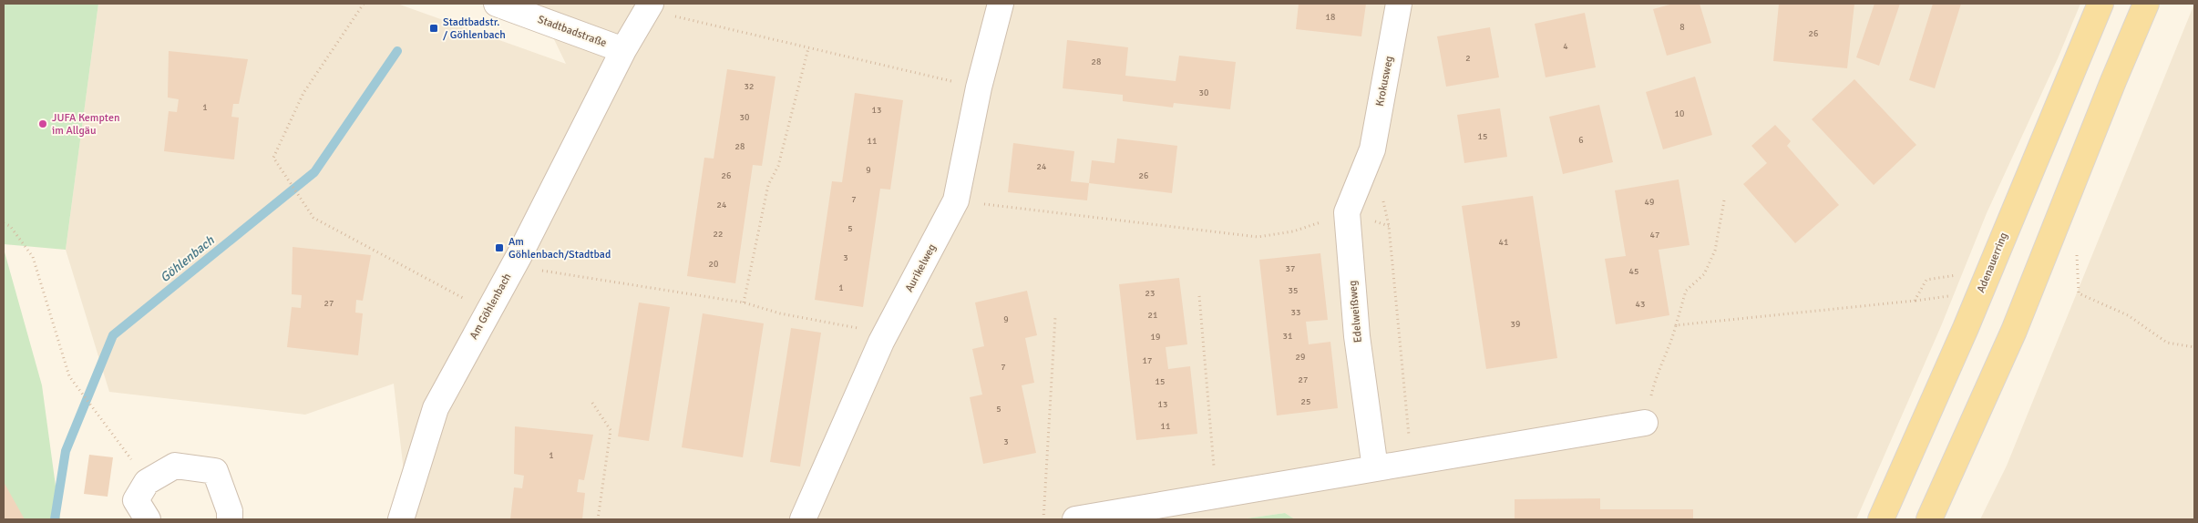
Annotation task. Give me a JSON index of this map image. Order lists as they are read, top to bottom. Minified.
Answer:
{"streets":{"main road":["Adenauerring"],"street":["Stadtbadstraße","Krokusweg","Aurikelweg","Am Göhlenbach","Edelweißweg"]},"crossings":[["Stadtbadstraße","Am Göhlenbach"],["Krokusweg","Edelweißweg"]],"water":["Göhlenbach"],"places":{"transit":["Stadtbadstr. / Göhlenbach","Am Göhlenbach/Stadtbad"],"other":["JUFA Kempten im Allgäu"]},"house_numbers":["18","8","26","4","2","28","32","30","1","13","10","30","15","6","11","28","24","9","26","26","7","49","24","5","22","47","41","3","20","37","45","1","35","23","27","43","33","21","9","39","31","19","29","17","7","27","15","25","13","5","11","3","1"]}
